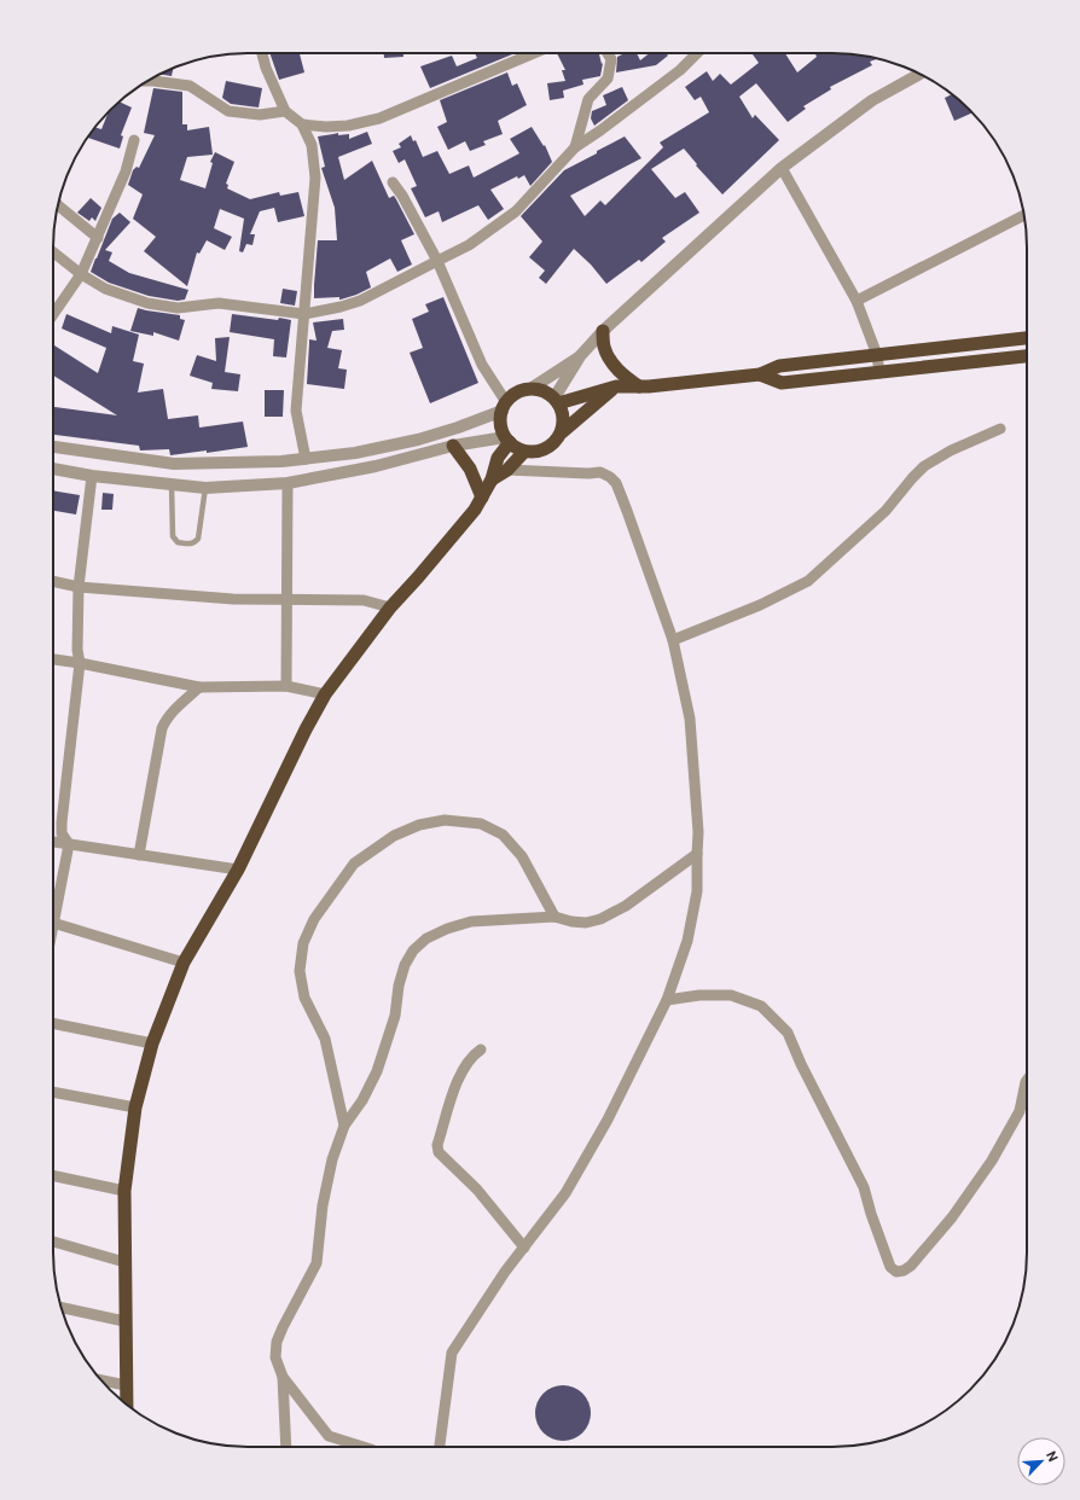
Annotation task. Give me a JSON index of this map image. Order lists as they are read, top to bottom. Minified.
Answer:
{"north":"top right"}
